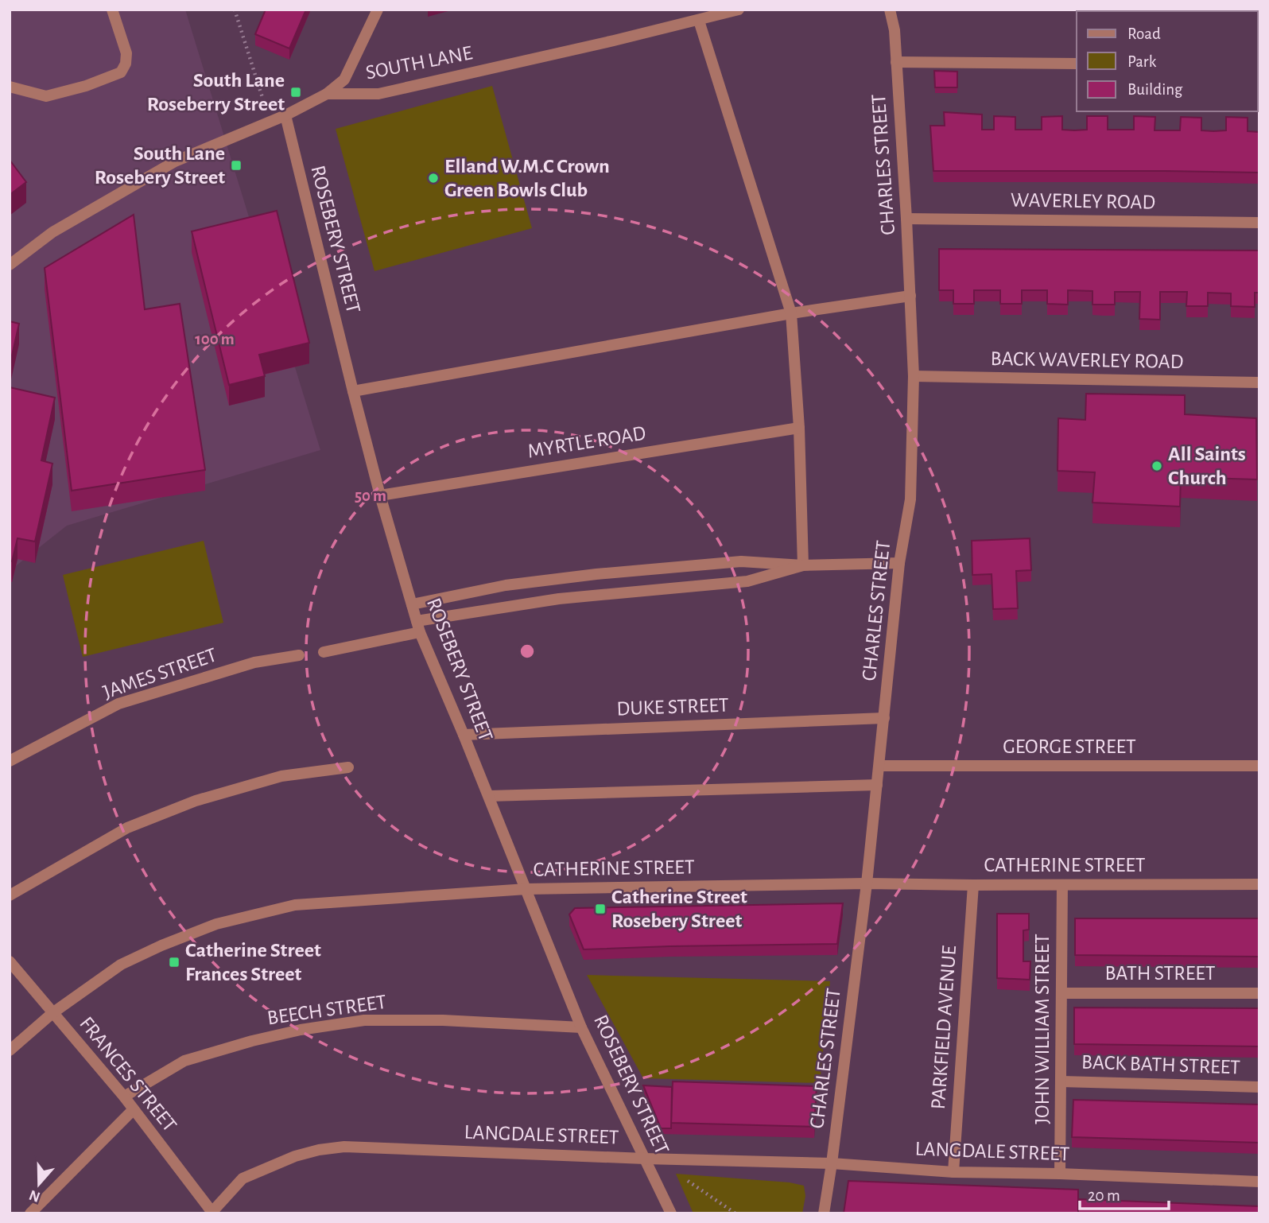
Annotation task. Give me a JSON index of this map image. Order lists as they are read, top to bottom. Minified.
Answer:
{"streets":{"street":["SOUTH LANE","CHARLES STREET","WAVERLEY ROAD","ROSEBERY STREET","BACK WAVERLEY ROAD","MYRTLE ROAD","JAMES STREET","DUKE STREET","GEORGE STREET","CATHERINE STREET","BATH STREET","BEECH STREET","PARKFIELD AVENUE","JOHN WILLIAM STREET","BACK BATH STREET","FRANCES STREET","LANGDALE STREET"]},"crossings":[["SOUTH LANE","ROSEBERY STREET"],["CHARLES STREET","WAVERLEY ROAD"],["CHARLES STREET","BACK WAVERLEY ROAD"],["CHARLES STREET","DUKE STREET"],["CHARLES STREET","GEORGE STREET"],["CHARLES STREET","CATHERINE STREET"],["CHARLES STREET","LANGDALE STREET"],["ROSEBERY STREET","MYRTLE ROAD"],["ROSEBERY STREET","DUKE STREET"],["ROSEBERY STREET","CATHERINE STREET"],["ROSEBERY STREET","BEECH STREET"],["ROSEBERY STREET","LANGDALE STREET"],["CATHERINE STREET","PARKFIELD AVENUE"],["CATHERINE STREET","JOHN WILLIAM STREET"],["CATHERINE STREET","FRANCES STREET"],["BATH STREET","JOHN WILLIAM STREET"],["BEECH STREET","FRANCES STREET"],["PARKFIELD AVENUE","LANGDALE STREET"],["JOHN WILLIAM STREET","BACK BATH STREET"],["JOHN WILLIAM STREET","LANGDALE STREET"],["FRANCES STREET","LANGDALE STREET"]],"places":{"transit":["South Lane Roseberry Street","South Lane Rosebery Street","Catherine Street Rosebery Street","Catherine Street Frances Street"],"other":["Elland W.M.C Crown Green Bowls Club","All Saints Church"]},"legend":["Road","Park","Building"],"scale_bar":"20 m","north":"bottom","rings":["100 m","50 m"]}
